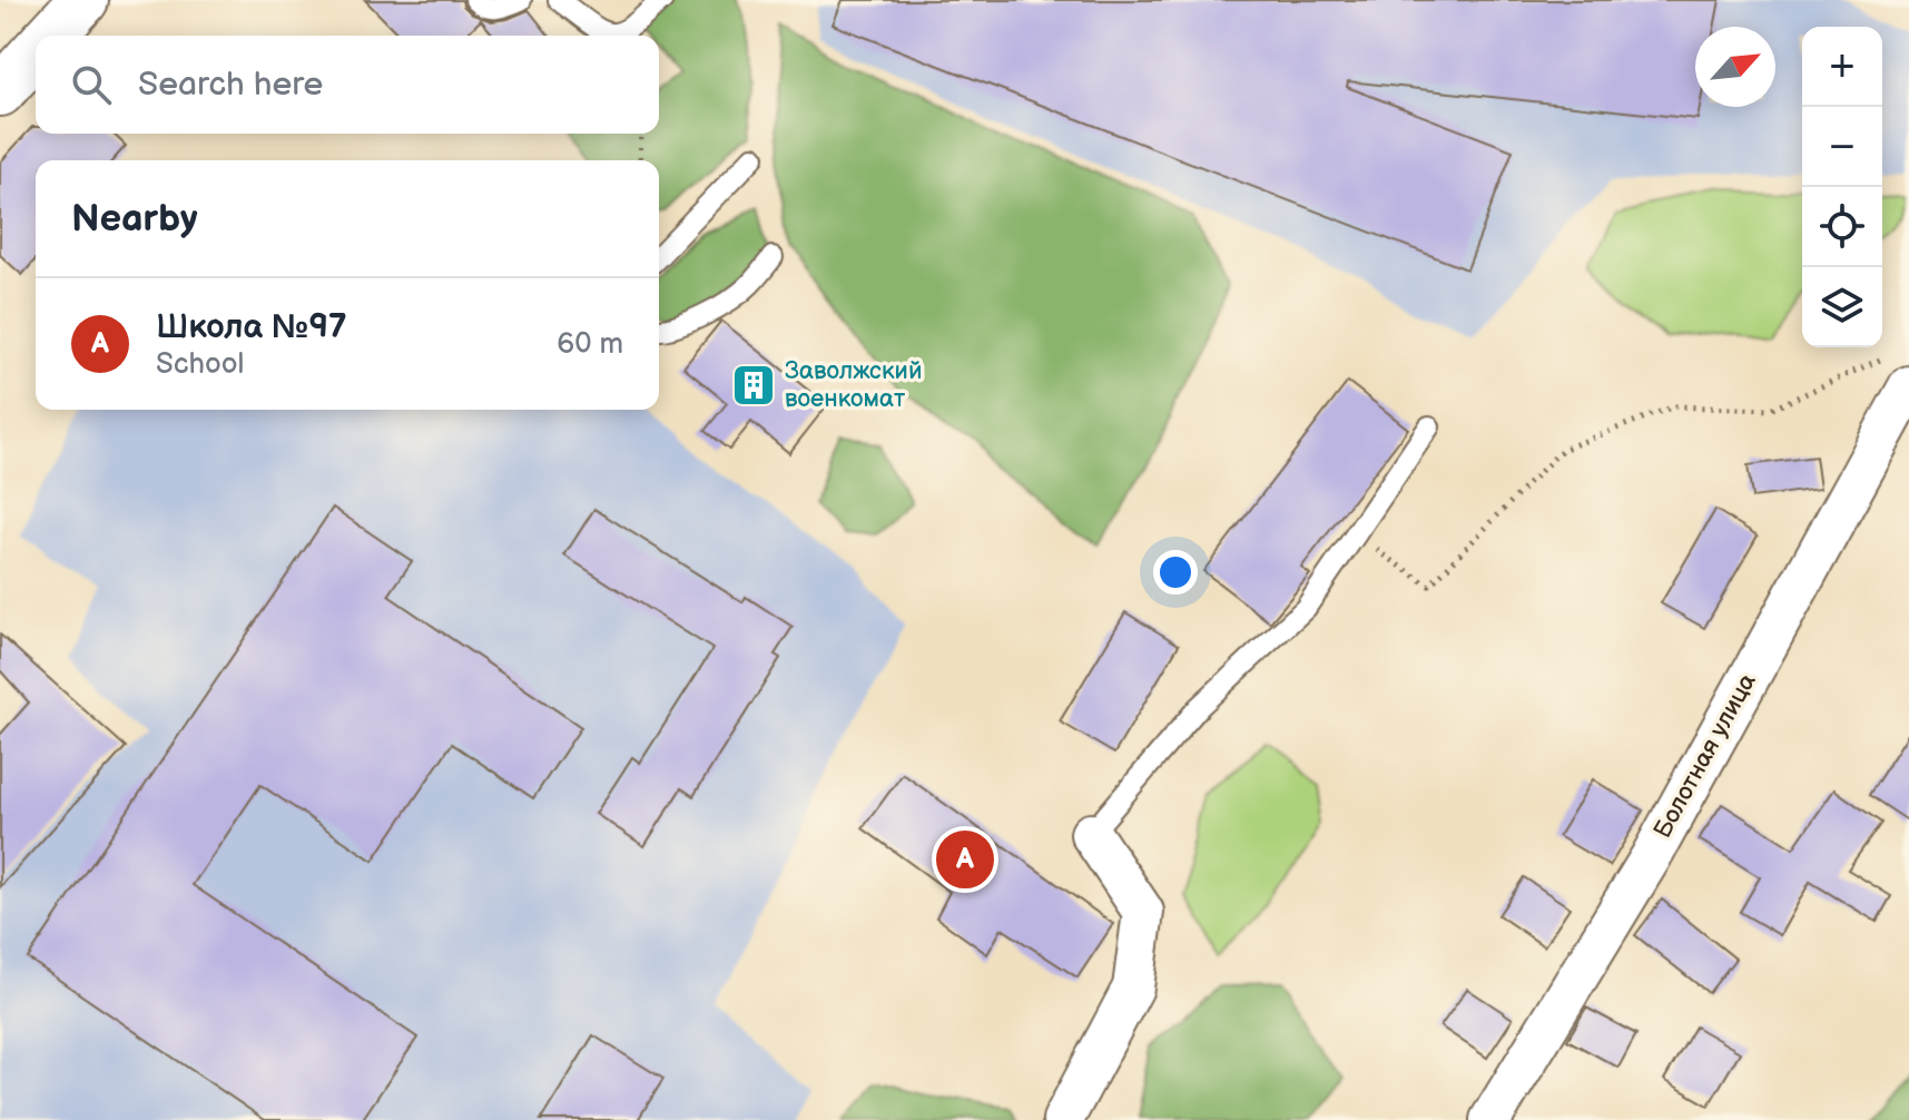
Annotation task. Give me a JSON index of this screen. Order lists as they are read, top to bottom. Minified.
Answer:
{"streets":{"street":["Болотная улица"]},"places":{"building":["Заволжский военкомат"]},"north":"top right","page":{"map_buttons":["+","−"],"search":"Search here","heading":"Nearby","list":[{"mark":"A","name":"Школа №97","note":"School","value":"60 m"}],"pins":"A"}}
